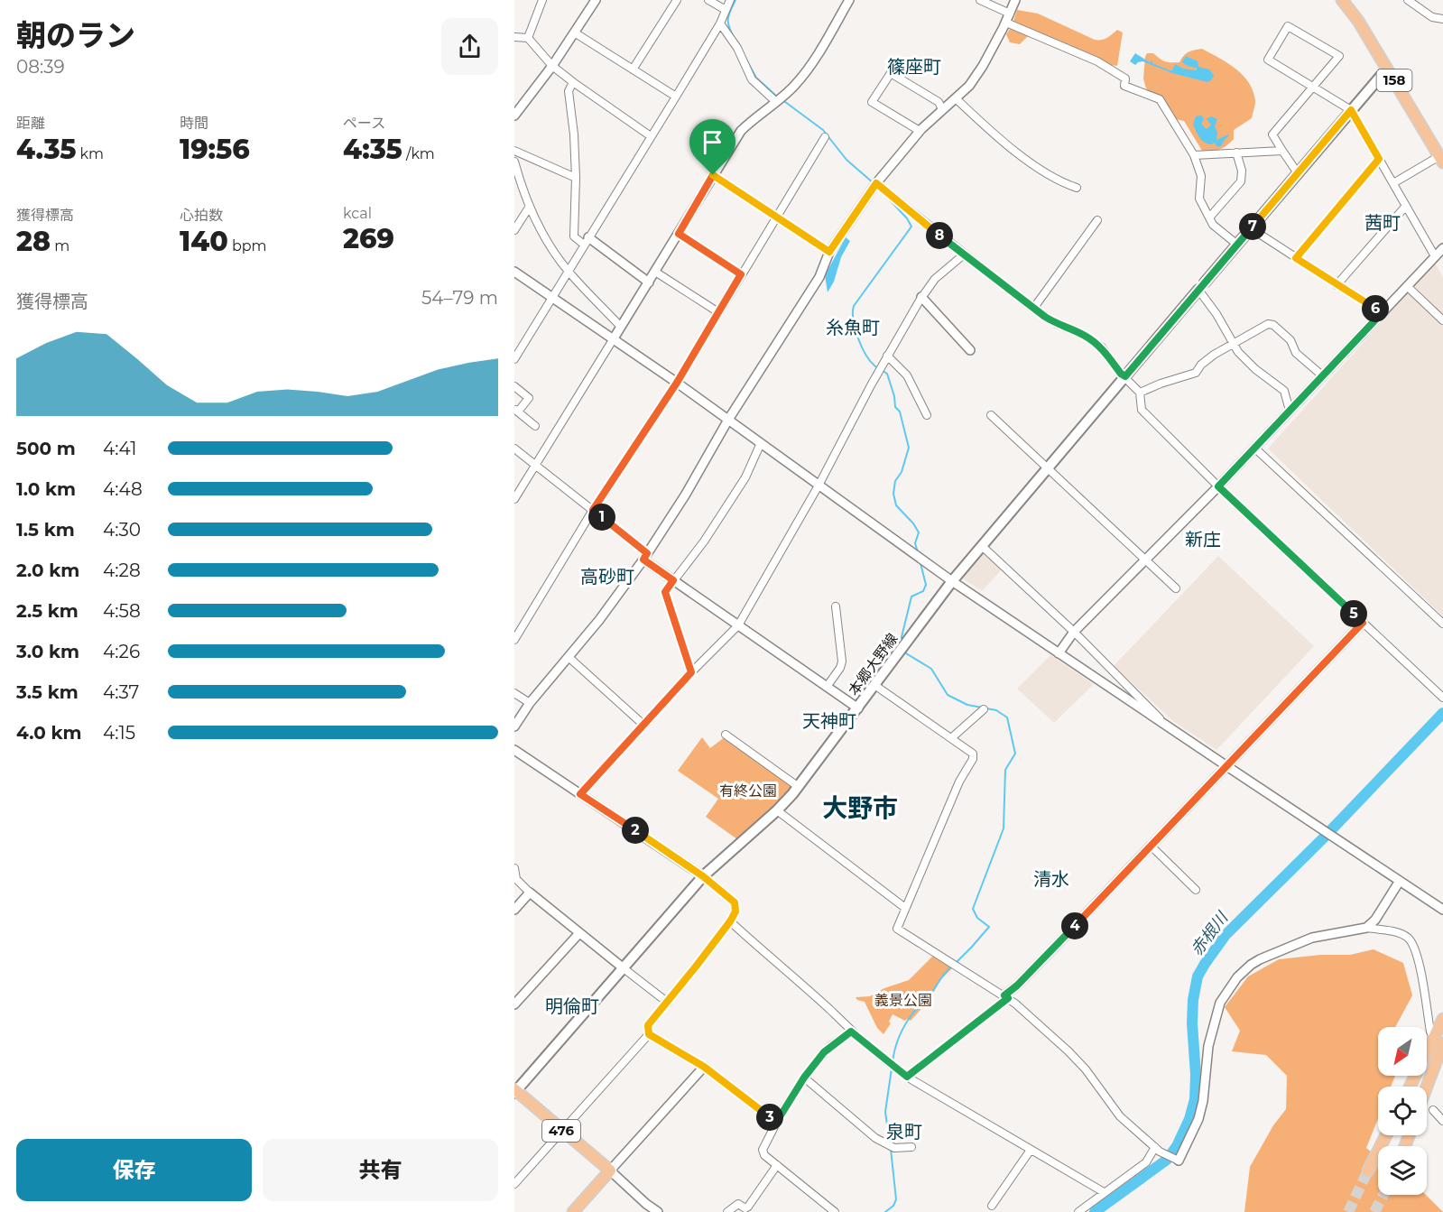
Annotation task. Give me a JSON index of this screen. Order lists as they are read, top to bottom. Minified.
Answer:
{"streets":{"highway":["158","476"],"main road":["本郷大野線"]},"crossings":[["158","本郷大野線"],["本郷大野線","476"]],"districts":["篠座町","茜町","糸魚町","新庄","高砂町","天神町","大野市","清水","明倫町","泉町"],"water":["赤根川"],"parks":["有終公園","義景公園"],"north":"bottom left","page":{"heading":["朝のラン","08:39"],"stats":[["距離","4.35 km"],["時間","19:56"],["ペース","4:35 /km"],["獲得標高","28 m"],["心拍数","140 bpm"],["kcal","269"]],"pins":["7","8","6","1","5","2","4","3"],"chart":["獲得標高","54–79 m"],"list":[{"name":"500 m","note":"4:41"},{"name":"1.0 km","note":"4:48"},{"name":"1.5 km","note":"4:30"},{"name":"2.0 km","note":"4:28"},{"name":"2.5 km","note":"4:58"},{"name":"3.0 km","note":"4:26"},{"name":"3.5 km","note":"4:37"},{"name":"4.0 km","note":"4:15"}],"buttons":["保存","共有"]}}
